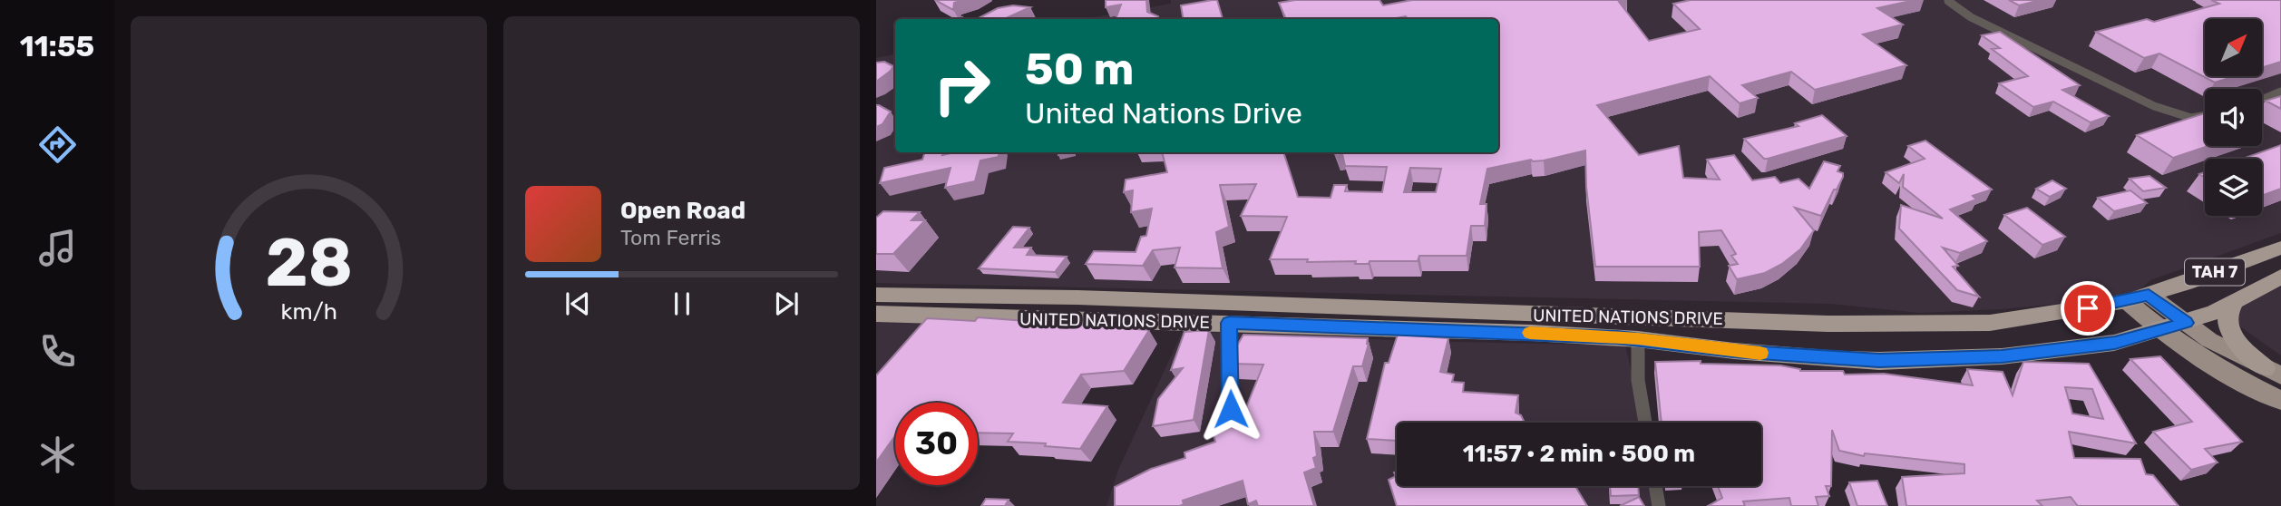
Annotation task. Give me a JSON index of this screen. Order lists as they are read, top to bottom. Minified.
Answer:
{"streets":{"highway":["TAH 7","UNITED NATIONS DRIVE"]},"crossings":[["TAH 7","UNITED NATIONS DRIVE"]],"north":"top right","page":{"tabs":"11:55","turn":["50 m","United Nations Drive"],"song":["Open Road","Tom Ferris"],"limit":"30","trip":"11:57 · 2 min · 500 m","gauge":["28","km/h"]}}
